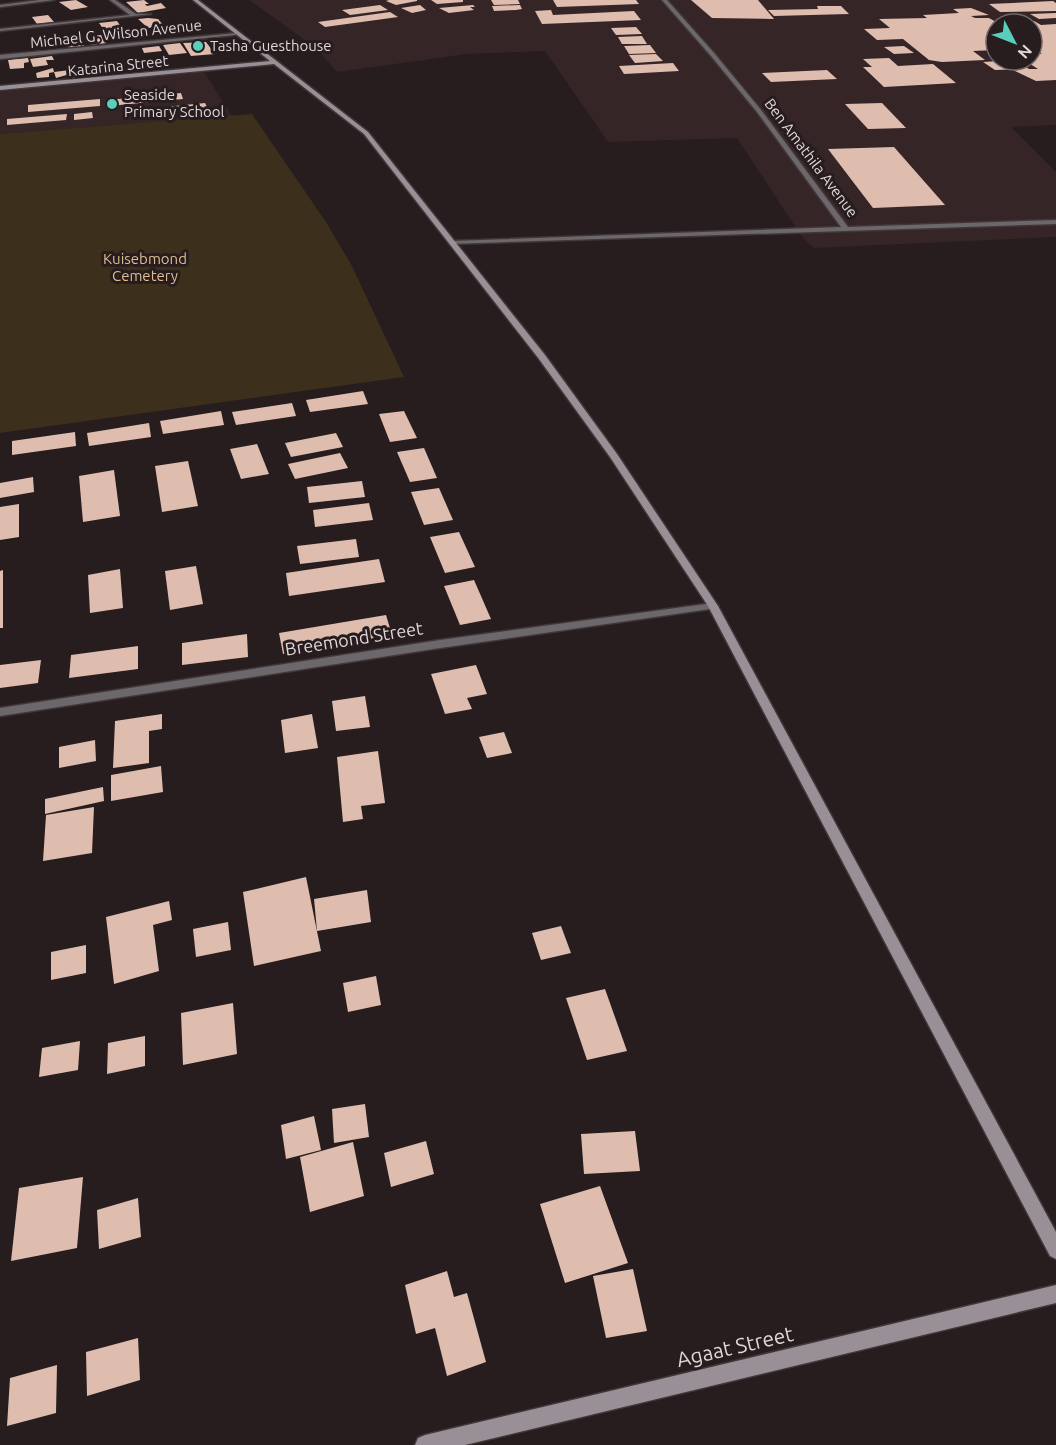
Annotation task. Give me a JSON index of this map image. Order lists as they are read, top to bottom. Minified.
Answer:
{"streets":{"street":["Michael G. Wilson Avenue","Katarina Street","Ben Amathila Avenue","Breemond Street","Agaat Street"]},"parks":["Kuisebmond Cemetery"],"places":["Tasha Guesthouse","Seaside Primary School"],"north":"bottom right"}
